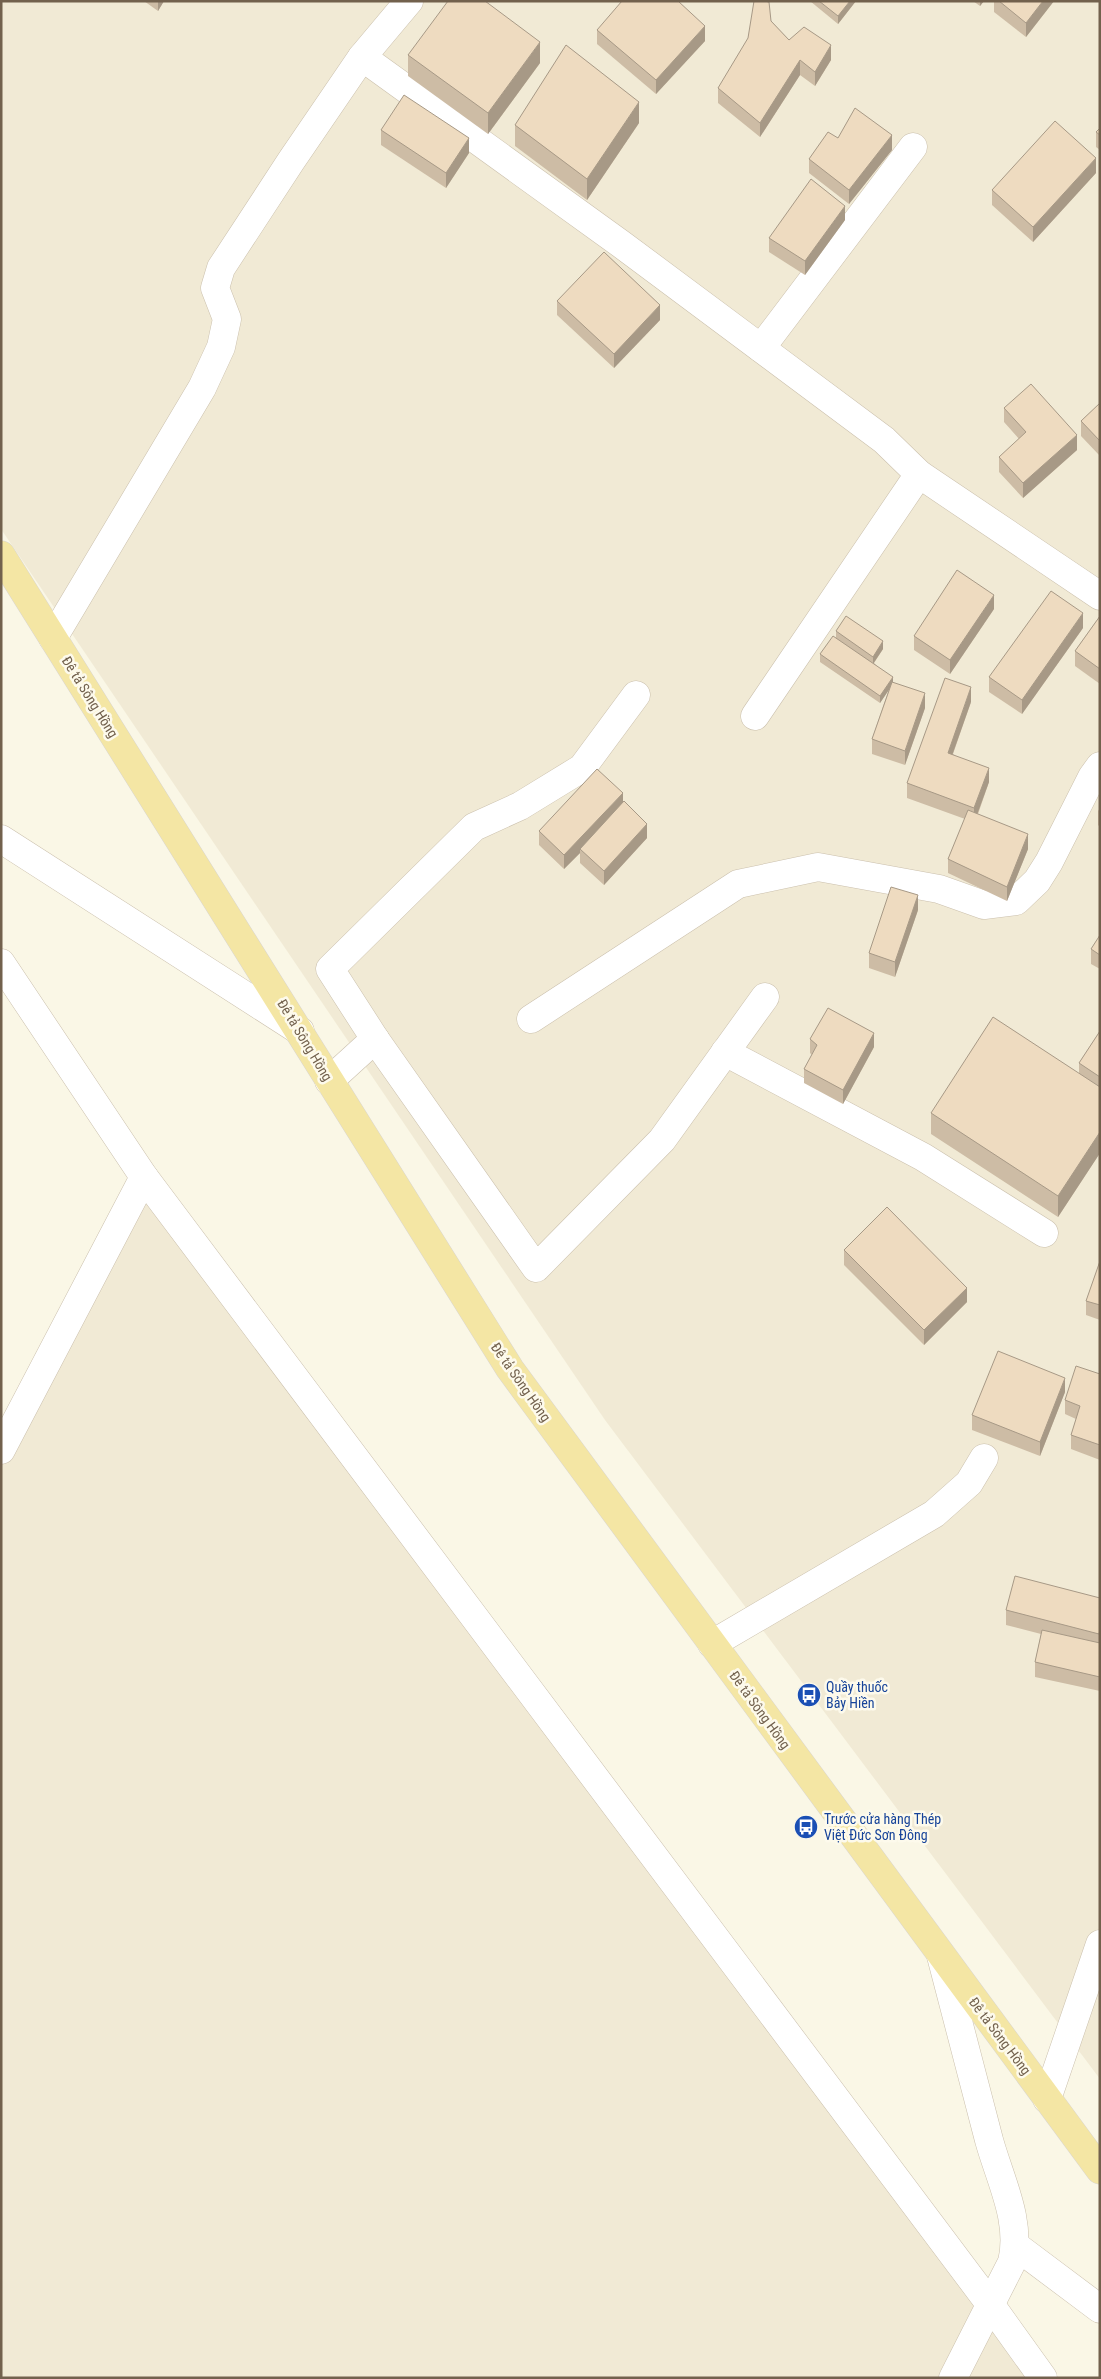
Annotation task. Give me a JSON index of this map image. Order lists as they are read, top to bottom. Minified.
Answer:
{"streets":{"main road":["Đê tả Sông Hồng"]},"places":{"bus stop":["Quầy thuốc Bảy Hiền","Trước cửa hàng Thép Việt Đức Sơn Đông"]}}
